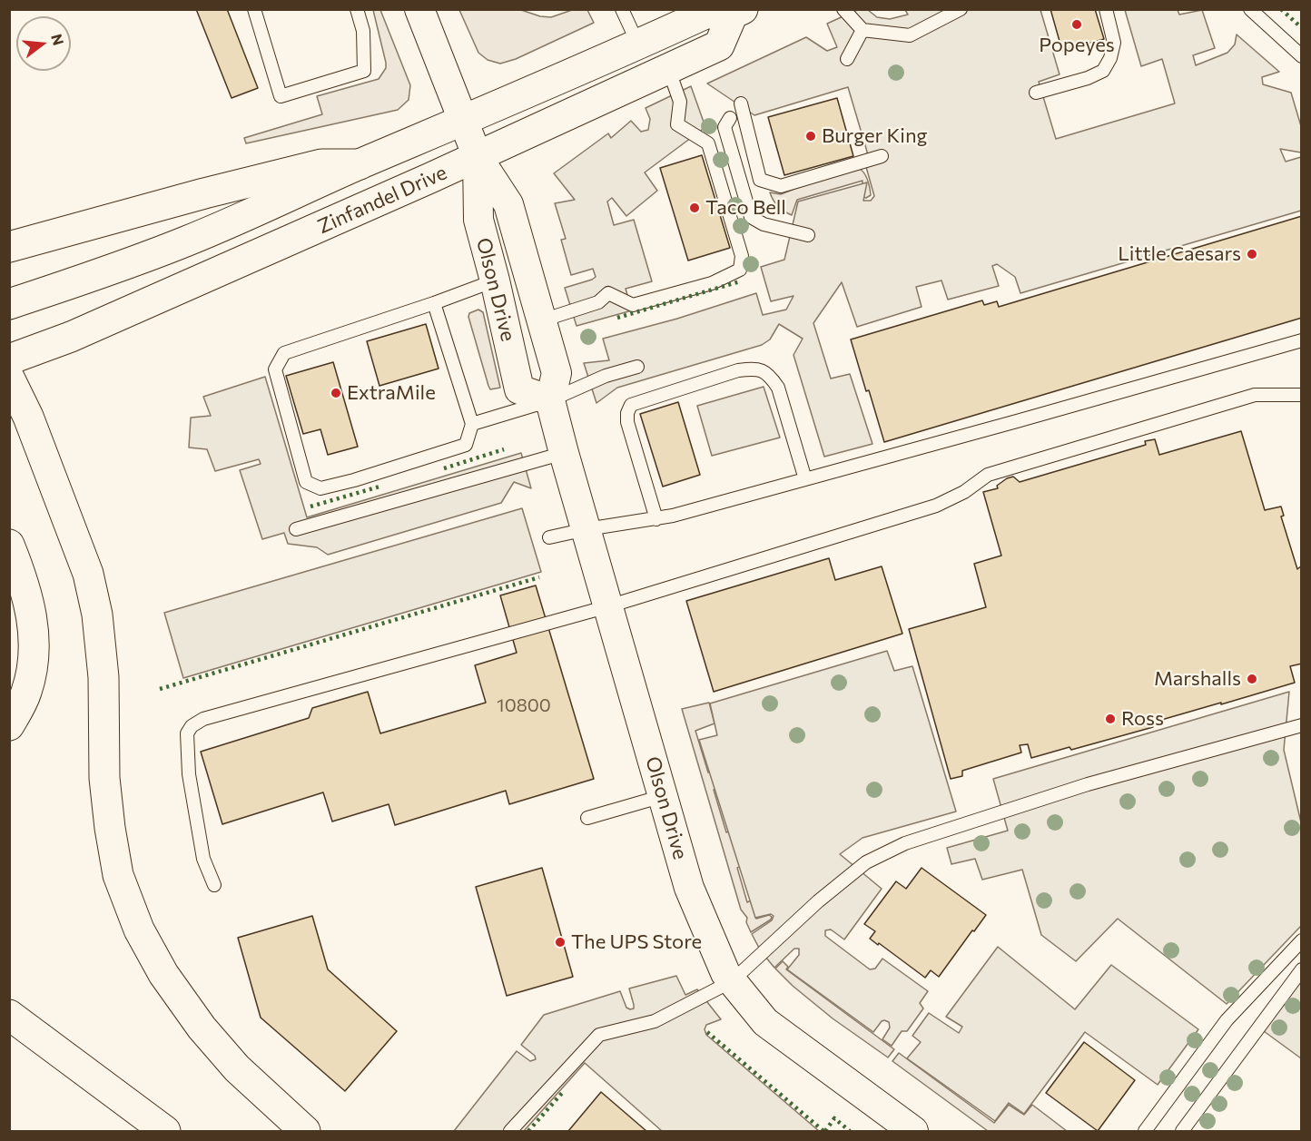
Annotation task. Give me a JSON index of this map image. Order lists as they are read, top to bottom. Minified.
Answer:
{"streets":{"main road":["Zinfandel Drive"],"street":["Olson Drive"]},"crossings":[["Zinfandel Drive","Olson Drive"]],"places":["Popeyes","Burger King","Taco Bell","Little Caesars","ExtraMile","Marshalls","Ross","The UPS Store"],"house_numbers":["10800"],"north":"right"}
